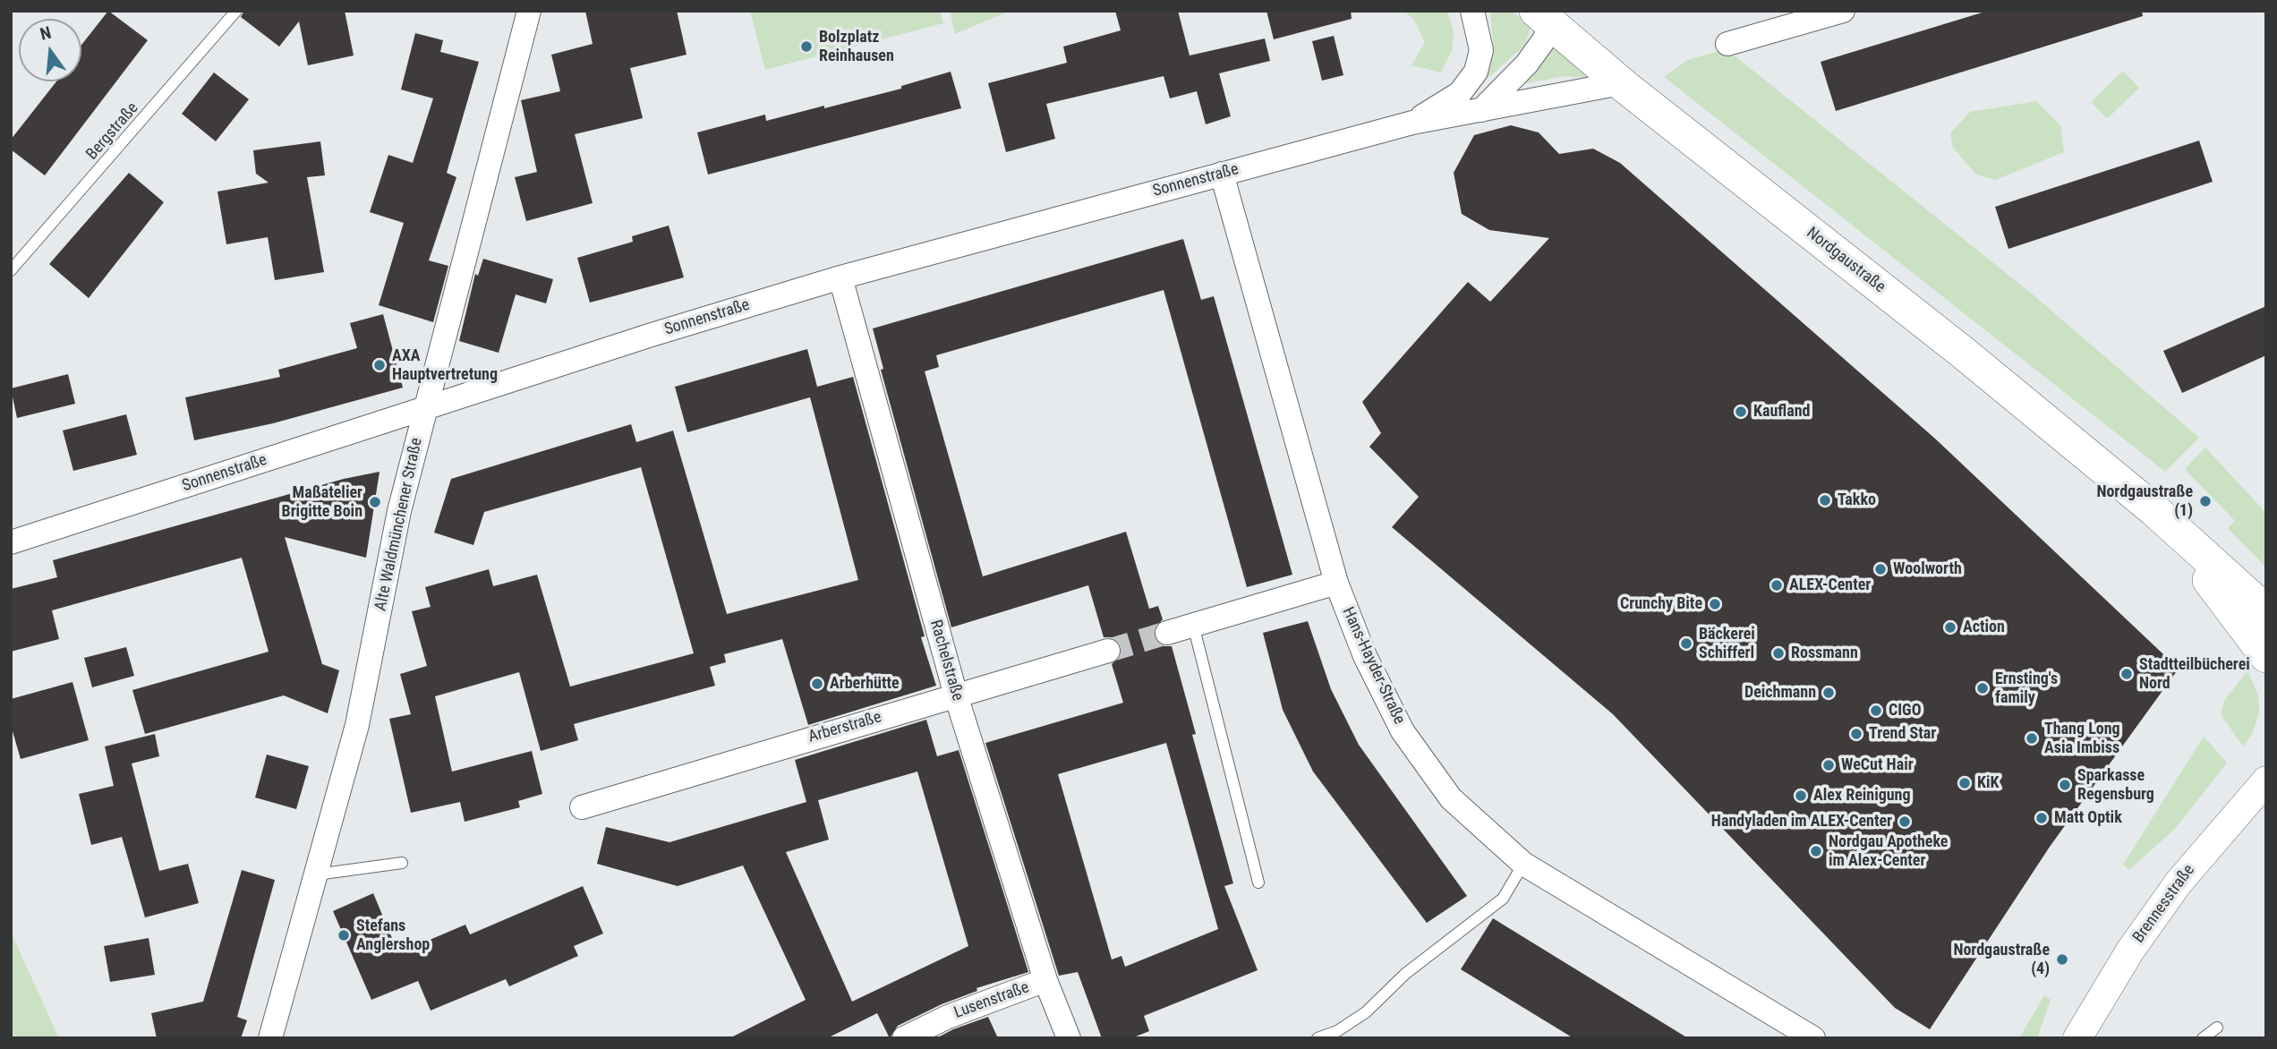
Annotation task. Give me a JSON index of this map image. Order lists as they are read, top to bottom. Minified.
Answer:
{"streets":{"main road":["Nordgaustraße"],"street":["Sonnenstraße","Alte Waldmünchener Straße","Rachelstraße","Hans-Hayder-Straße","Arberstraße","Brennesstraße","Lusenstraße"],"lane":["Bergstraße"]},"crossings":[["Sonnenstraße","Nordgaustraße"],["Sonnenstraße","Alte Waldmünchener Straße"],["Sonnenstraße","Rachelstraße"],["Sonnenstraße","Hans-Hayder-Straße"],["Rachelstraße","Arberstraße"],["Rachelstraße","Lusenstraße"]],"places":["Bolzplatz Reinhausen","AXA Hauptvertretung","Kaufland","Takko","Nordgaustraße (1)","Maßatelier Brigitte Boin","Woolworth","ALEX-Center","Crunchy Bite","Action","Bäckerei Schifferl","Rossmann","Stadtteilbücherei Nord","Arberhütte","Ernsting's family","Deichmann","CIGO","Trend Star","Thang Long Asia Imbiss","WeCut Hair","KiK","Sparkasse Regensburg","Alex Reinigung","Matt Optik","Handyladen im ALEX-Center","Nordgau Apotheke im Alex-Center","Stefans Anglershop","Nordgaustraße (4)"],"north":"top"}
